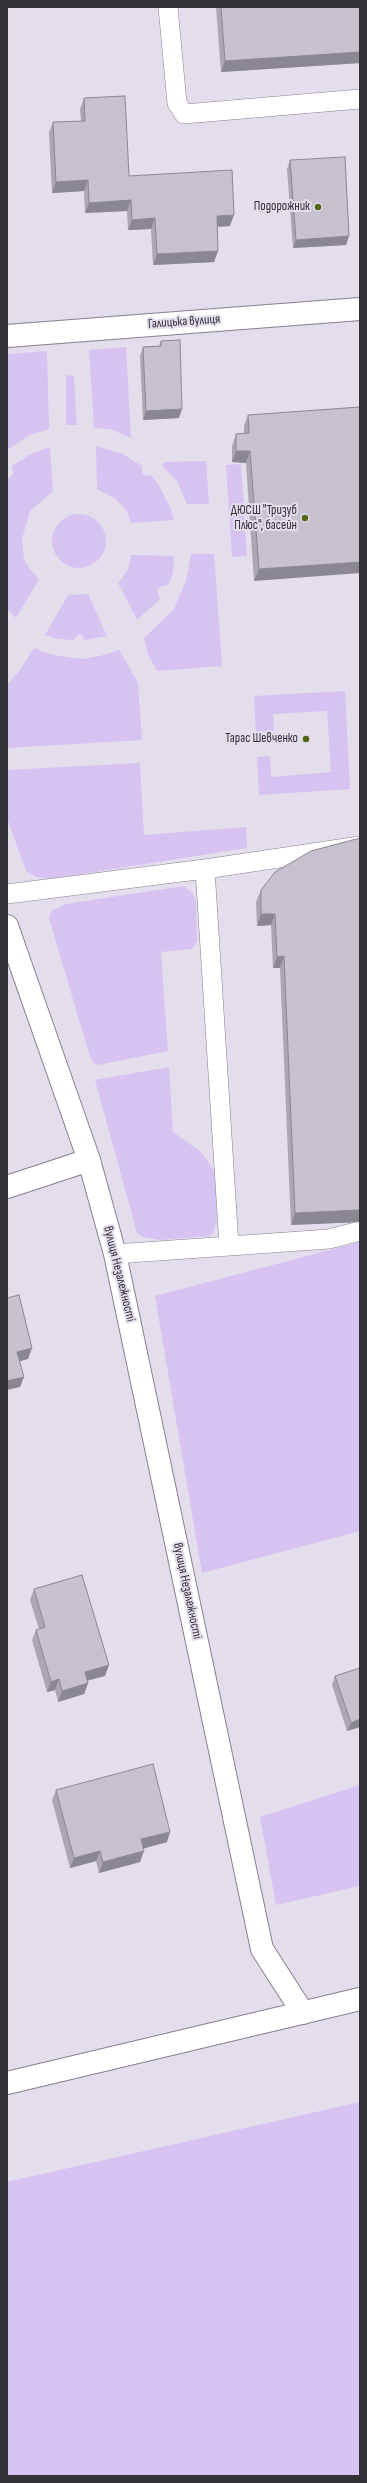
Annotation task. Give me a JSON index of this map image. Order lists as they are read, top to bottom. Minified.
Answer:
{"streets":{"street":["Галицька вулиця","вулиця Незалежності"]},"places":["Подорожник","ДЮСШ \"Тризуб Плюс\", басейн","Тарас Шевченко"]}
